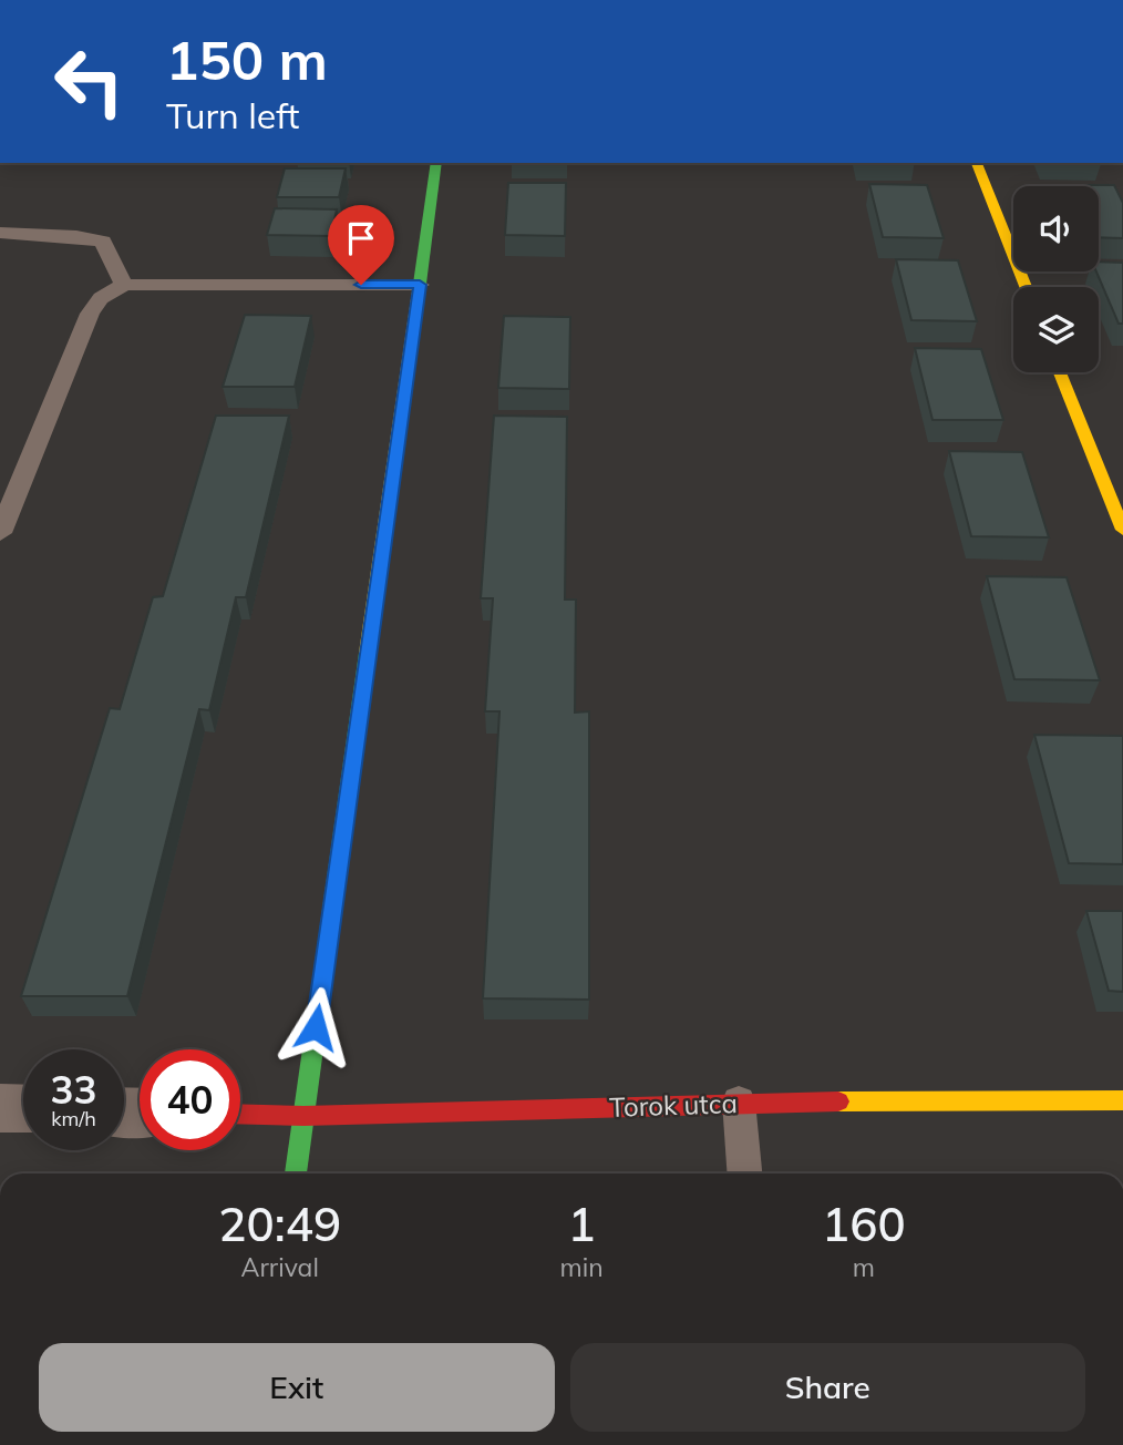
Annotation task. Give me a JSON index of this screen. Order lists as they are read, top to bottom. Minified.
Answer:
{"streets":{"street":["Torok utca"]},"page":{"turn":["150 m","Turn left"],"speed":"33 km/h","limit":"40","eta":["20:49","Arrival","1","min","160","m"],"buttons":["Exit","Share"]}}
